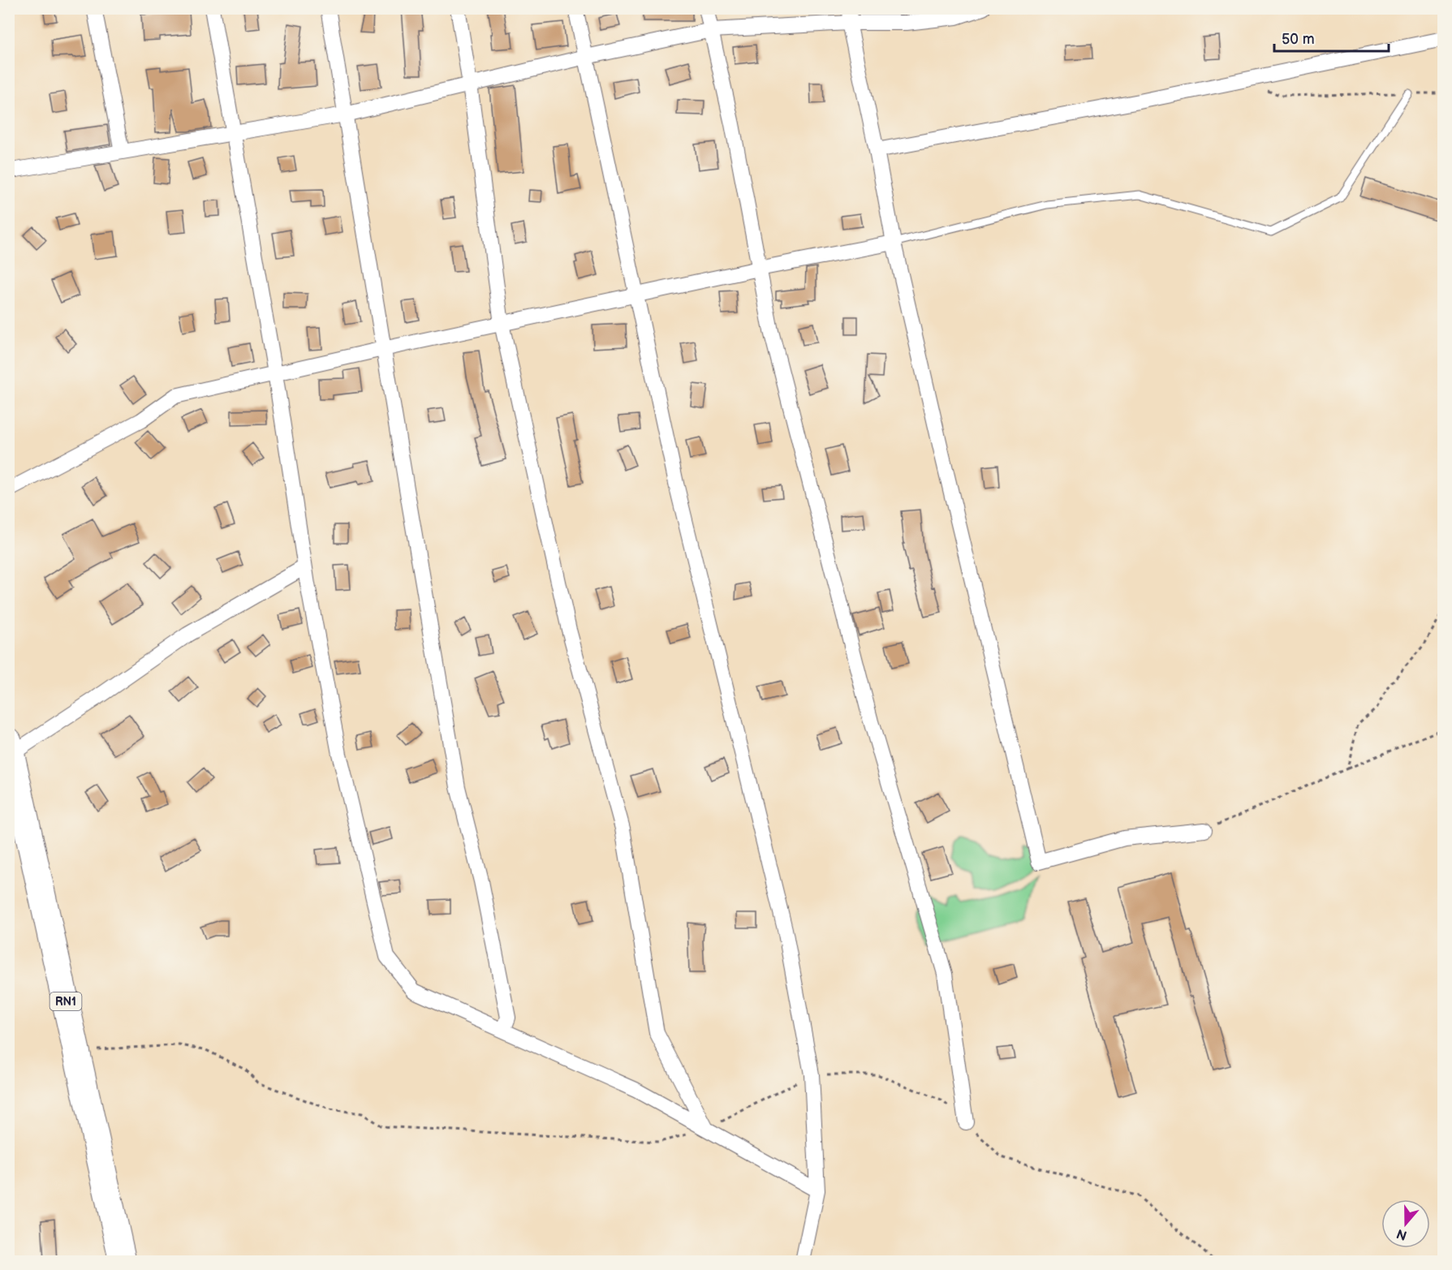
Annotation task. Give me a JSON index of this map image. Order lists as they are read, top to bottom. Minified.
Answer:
{"streets":{"highway":["RN1"]},"scale_bar":"50 m","north":"bottom"}
